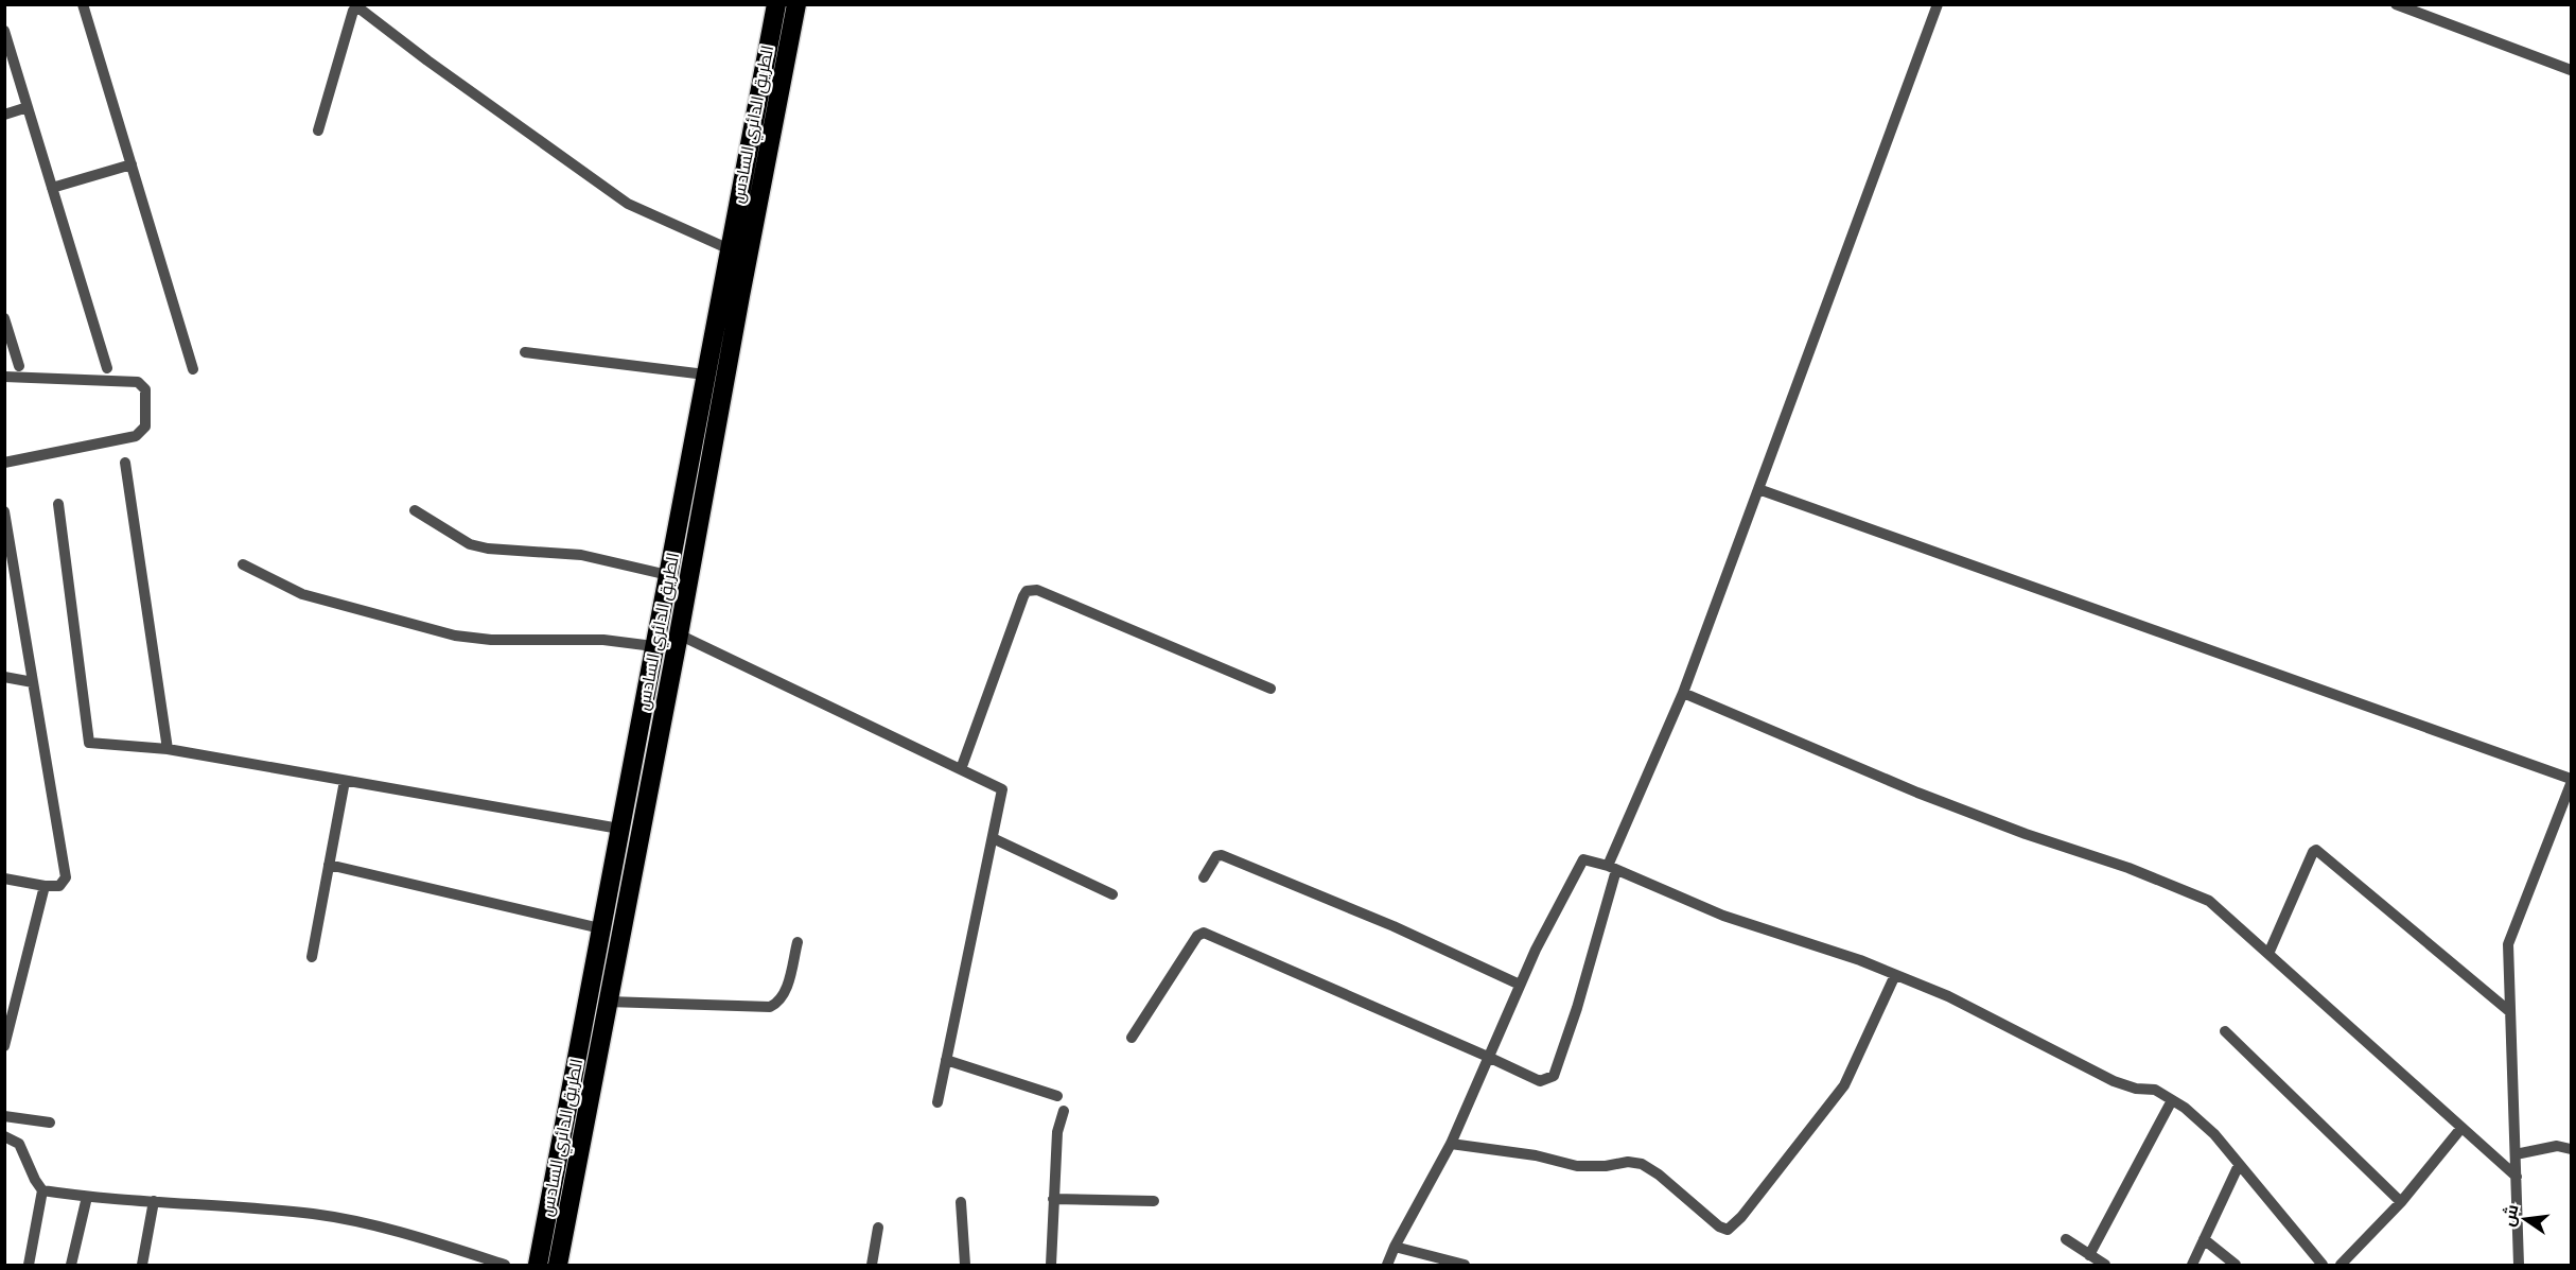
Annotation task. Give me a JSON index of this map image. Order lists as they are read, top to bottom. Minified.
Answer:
{"streets":{"highway":["الطريق الدائري السادس"]},"north":"left"}
